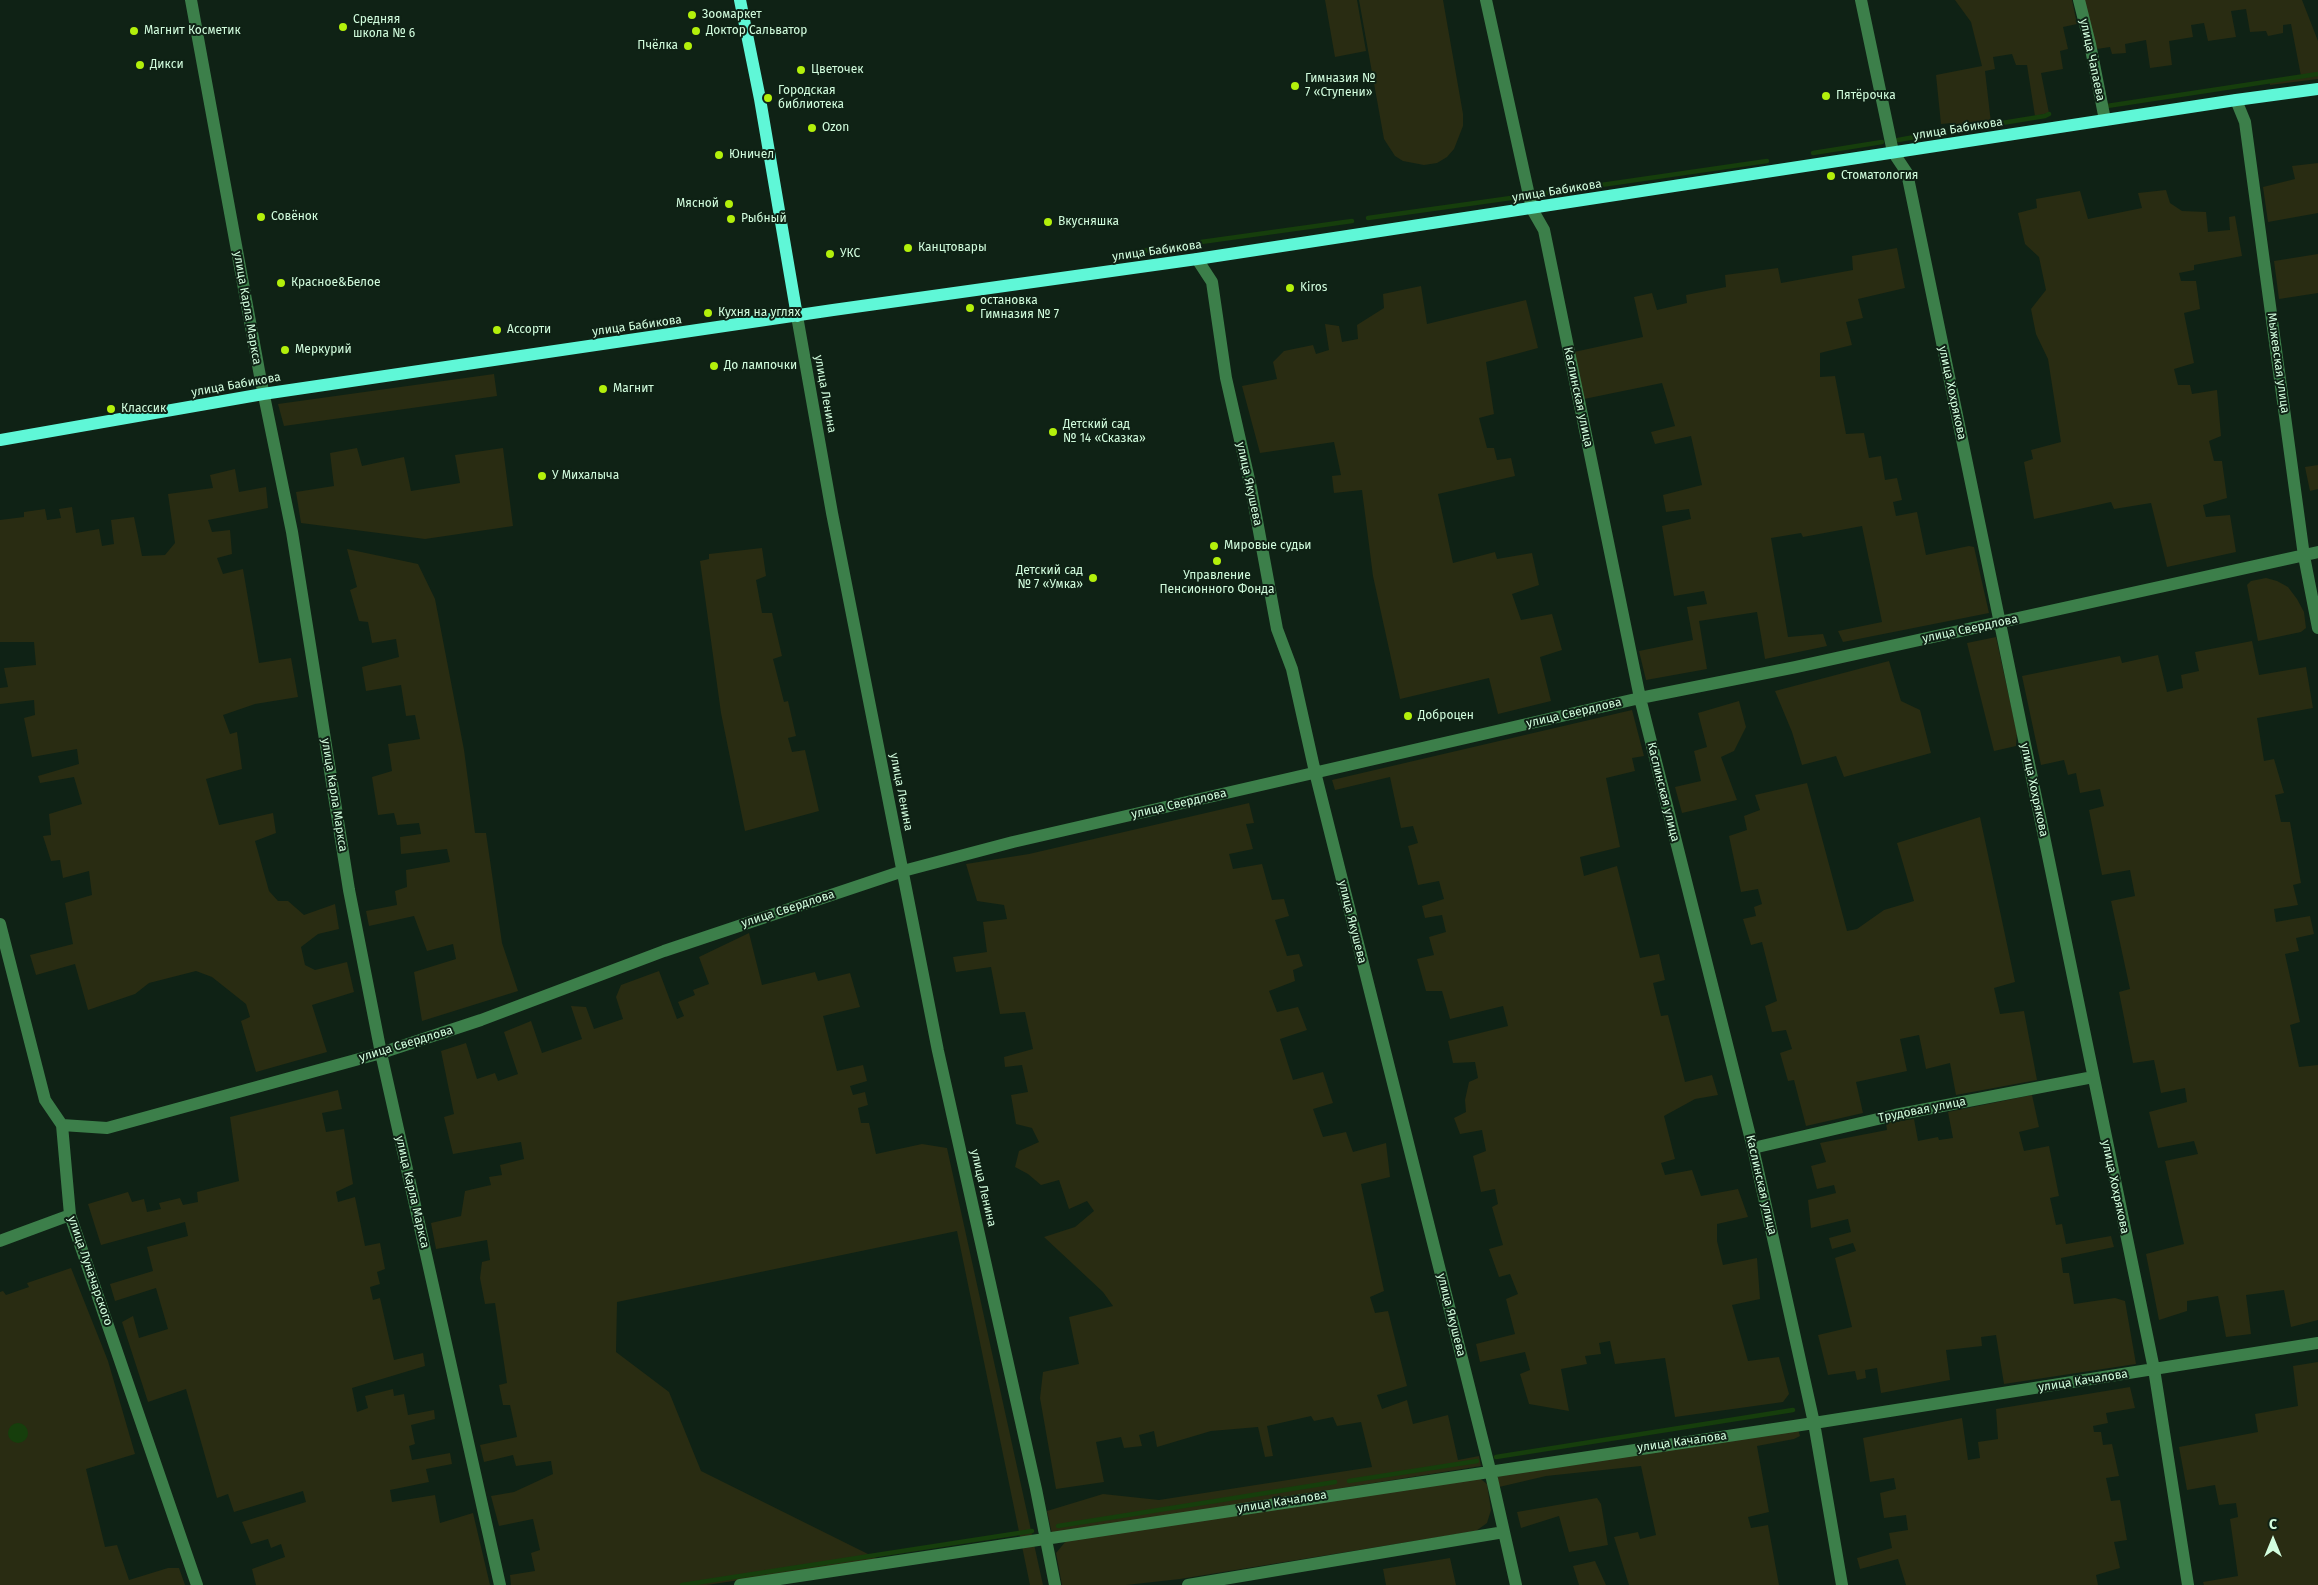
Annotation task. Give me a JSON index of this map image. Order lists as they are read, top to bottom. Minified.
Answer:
{"streets":{"main road":["улица Бабикова","улица Ленина"],"street":["улица Чапаева","улица Карла Маркса","Мыжевская улица","улица Хохрякова","Каслинская улица","улица Якушева","улица Свердлова","Трудовая улица","улица Луначарского","улица Качалова"]},"crossings":[["улица Чапаева","улица Бабикова"],["улица Бабикова","улица Карла Маркса"],["улица Бабикова","Мыжевская улица"],["улица Бабикова","улица Хохрякова"],["улица Бабикова","улица Ленина"],["улица Бабикова","Каслинская улица"],["улица Бабикова","улица Якушева"],["улица Карла Маркса","улица Свердлова"],["Мыжевская улица","улица Свердлова"],["улица Хохрякова","улица Свердлова"],["улица Хохрякова","Трудовая улица"],["улица Хохрякова","улица Качалова"],["улица Ленина","улица Свердлова"],["улица Ленина","улица Качалова"],["Каслинская улица","улица Свердлова"],["Каслинская улица","Трудовая улица"],["Каслинская улица","улица Качалова"],["улица Якушева","улица Свердлова"],["улица Якушева","улица Качалова"],["улица Свердлова","улица Луначарского"]],"places":["Зоомаркет","Средняя школа № 6","Магнит Косметик","Доктор Сальватор","Пчёлка","Дикси","Цветочек","Гимназия № 7 «Ступени»","Пятёрочка","Городская библиотека","Ozon","Юничел","Стоматология","Мясной","Совёнок","Рыбный","Вкусняшка","Канцтовары","УКС","Красное&Белое","Kiros","остановка Гимназия № 7","Кухня на углях","Ассорти","Меркурий","До лампочки","Магнит","Классик","Детский сад № 14 «Сказка»","У Михалыча","Мировые судьи","Управление Пенсионного Фонда","Детский сад № 7 «Умка»","Доброцен"],"north":"top"}
